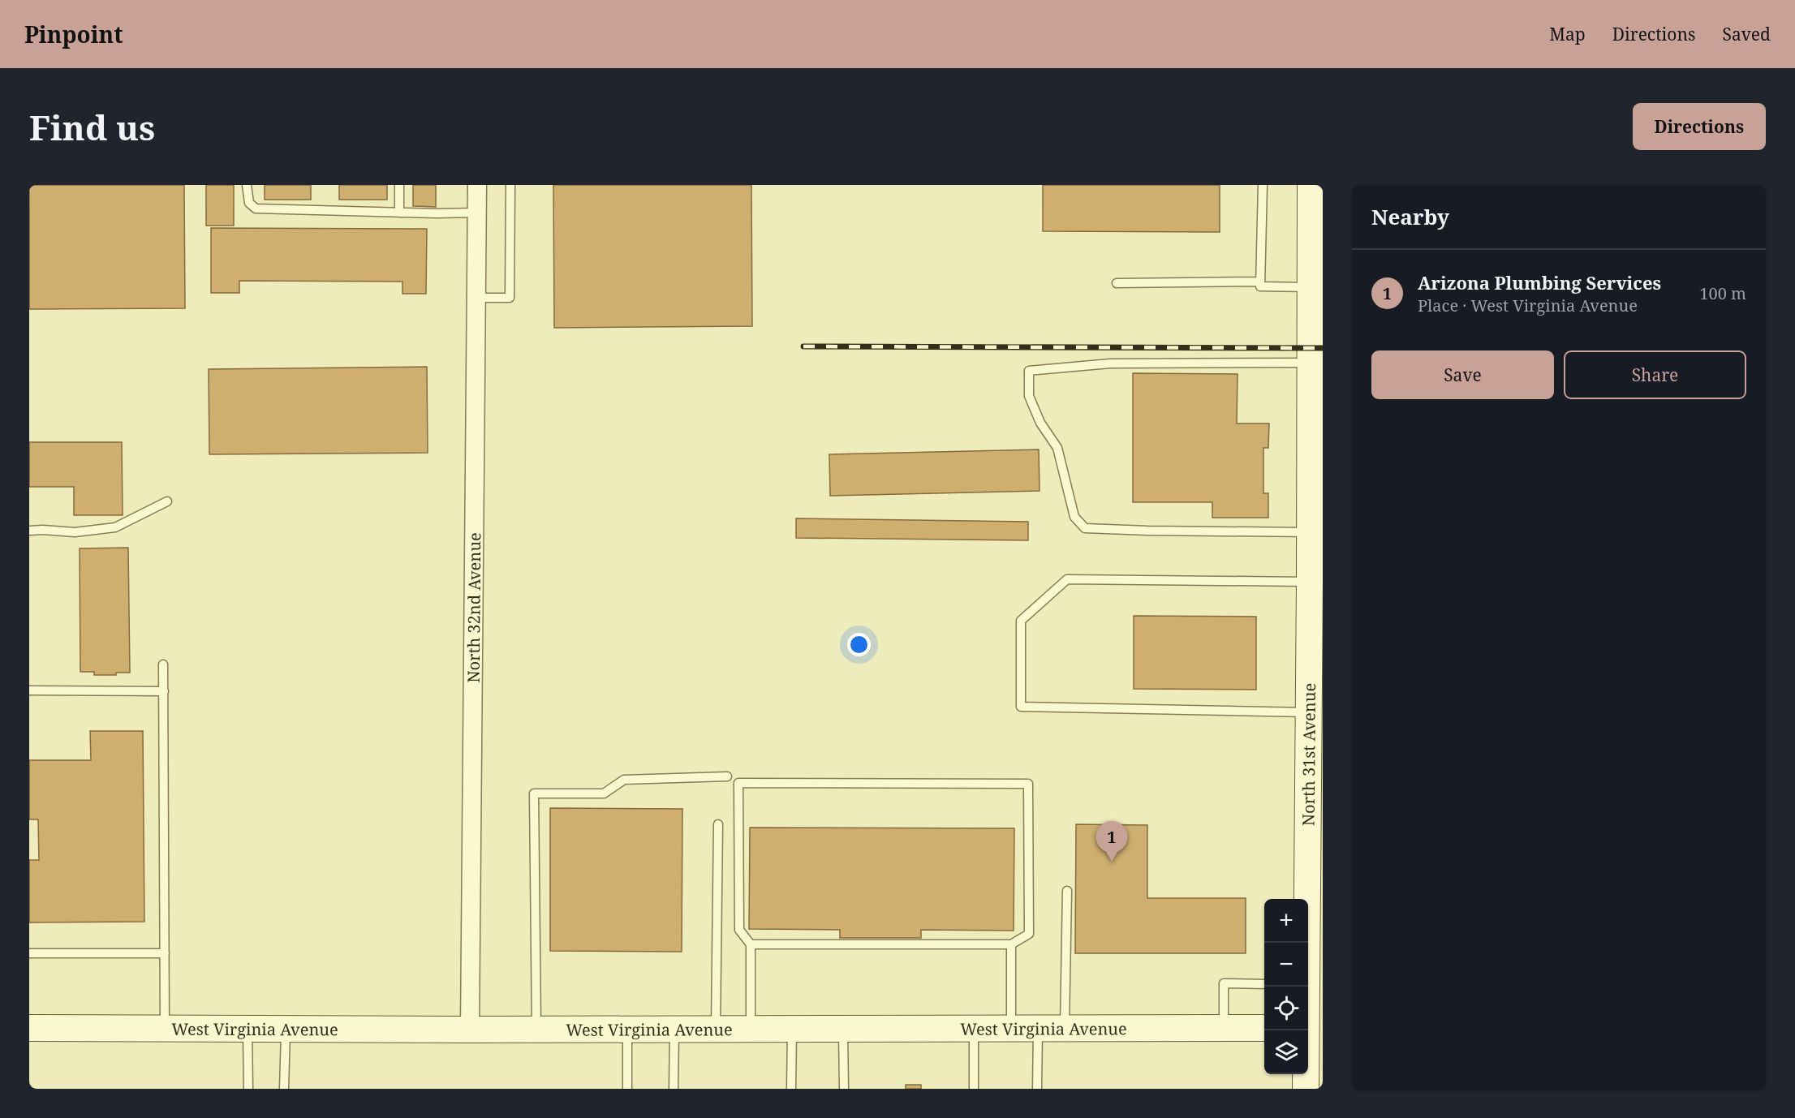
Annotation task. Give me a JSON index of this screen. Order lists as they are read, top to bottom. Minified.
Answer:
{"streets":{"street":["North 32nd Avenue","North 31st Avenue","West Virginia Avenue"]},"crossings":[["North 32nd Avenue","West Virginia Avenue"]],"page":{"header":"Pinpoint","nav":["Map","Directions","Saved"],"buttons":["Directions",["Save","Share"]],"title":"Find us","heading":"Nearby","list":[{"mark":"1","name":"Arizona Plumbing Services","note":"Place · West Virginia Avenue","value":"100 m"}],"pins":"1","map_buttons":["+","−"]}}
